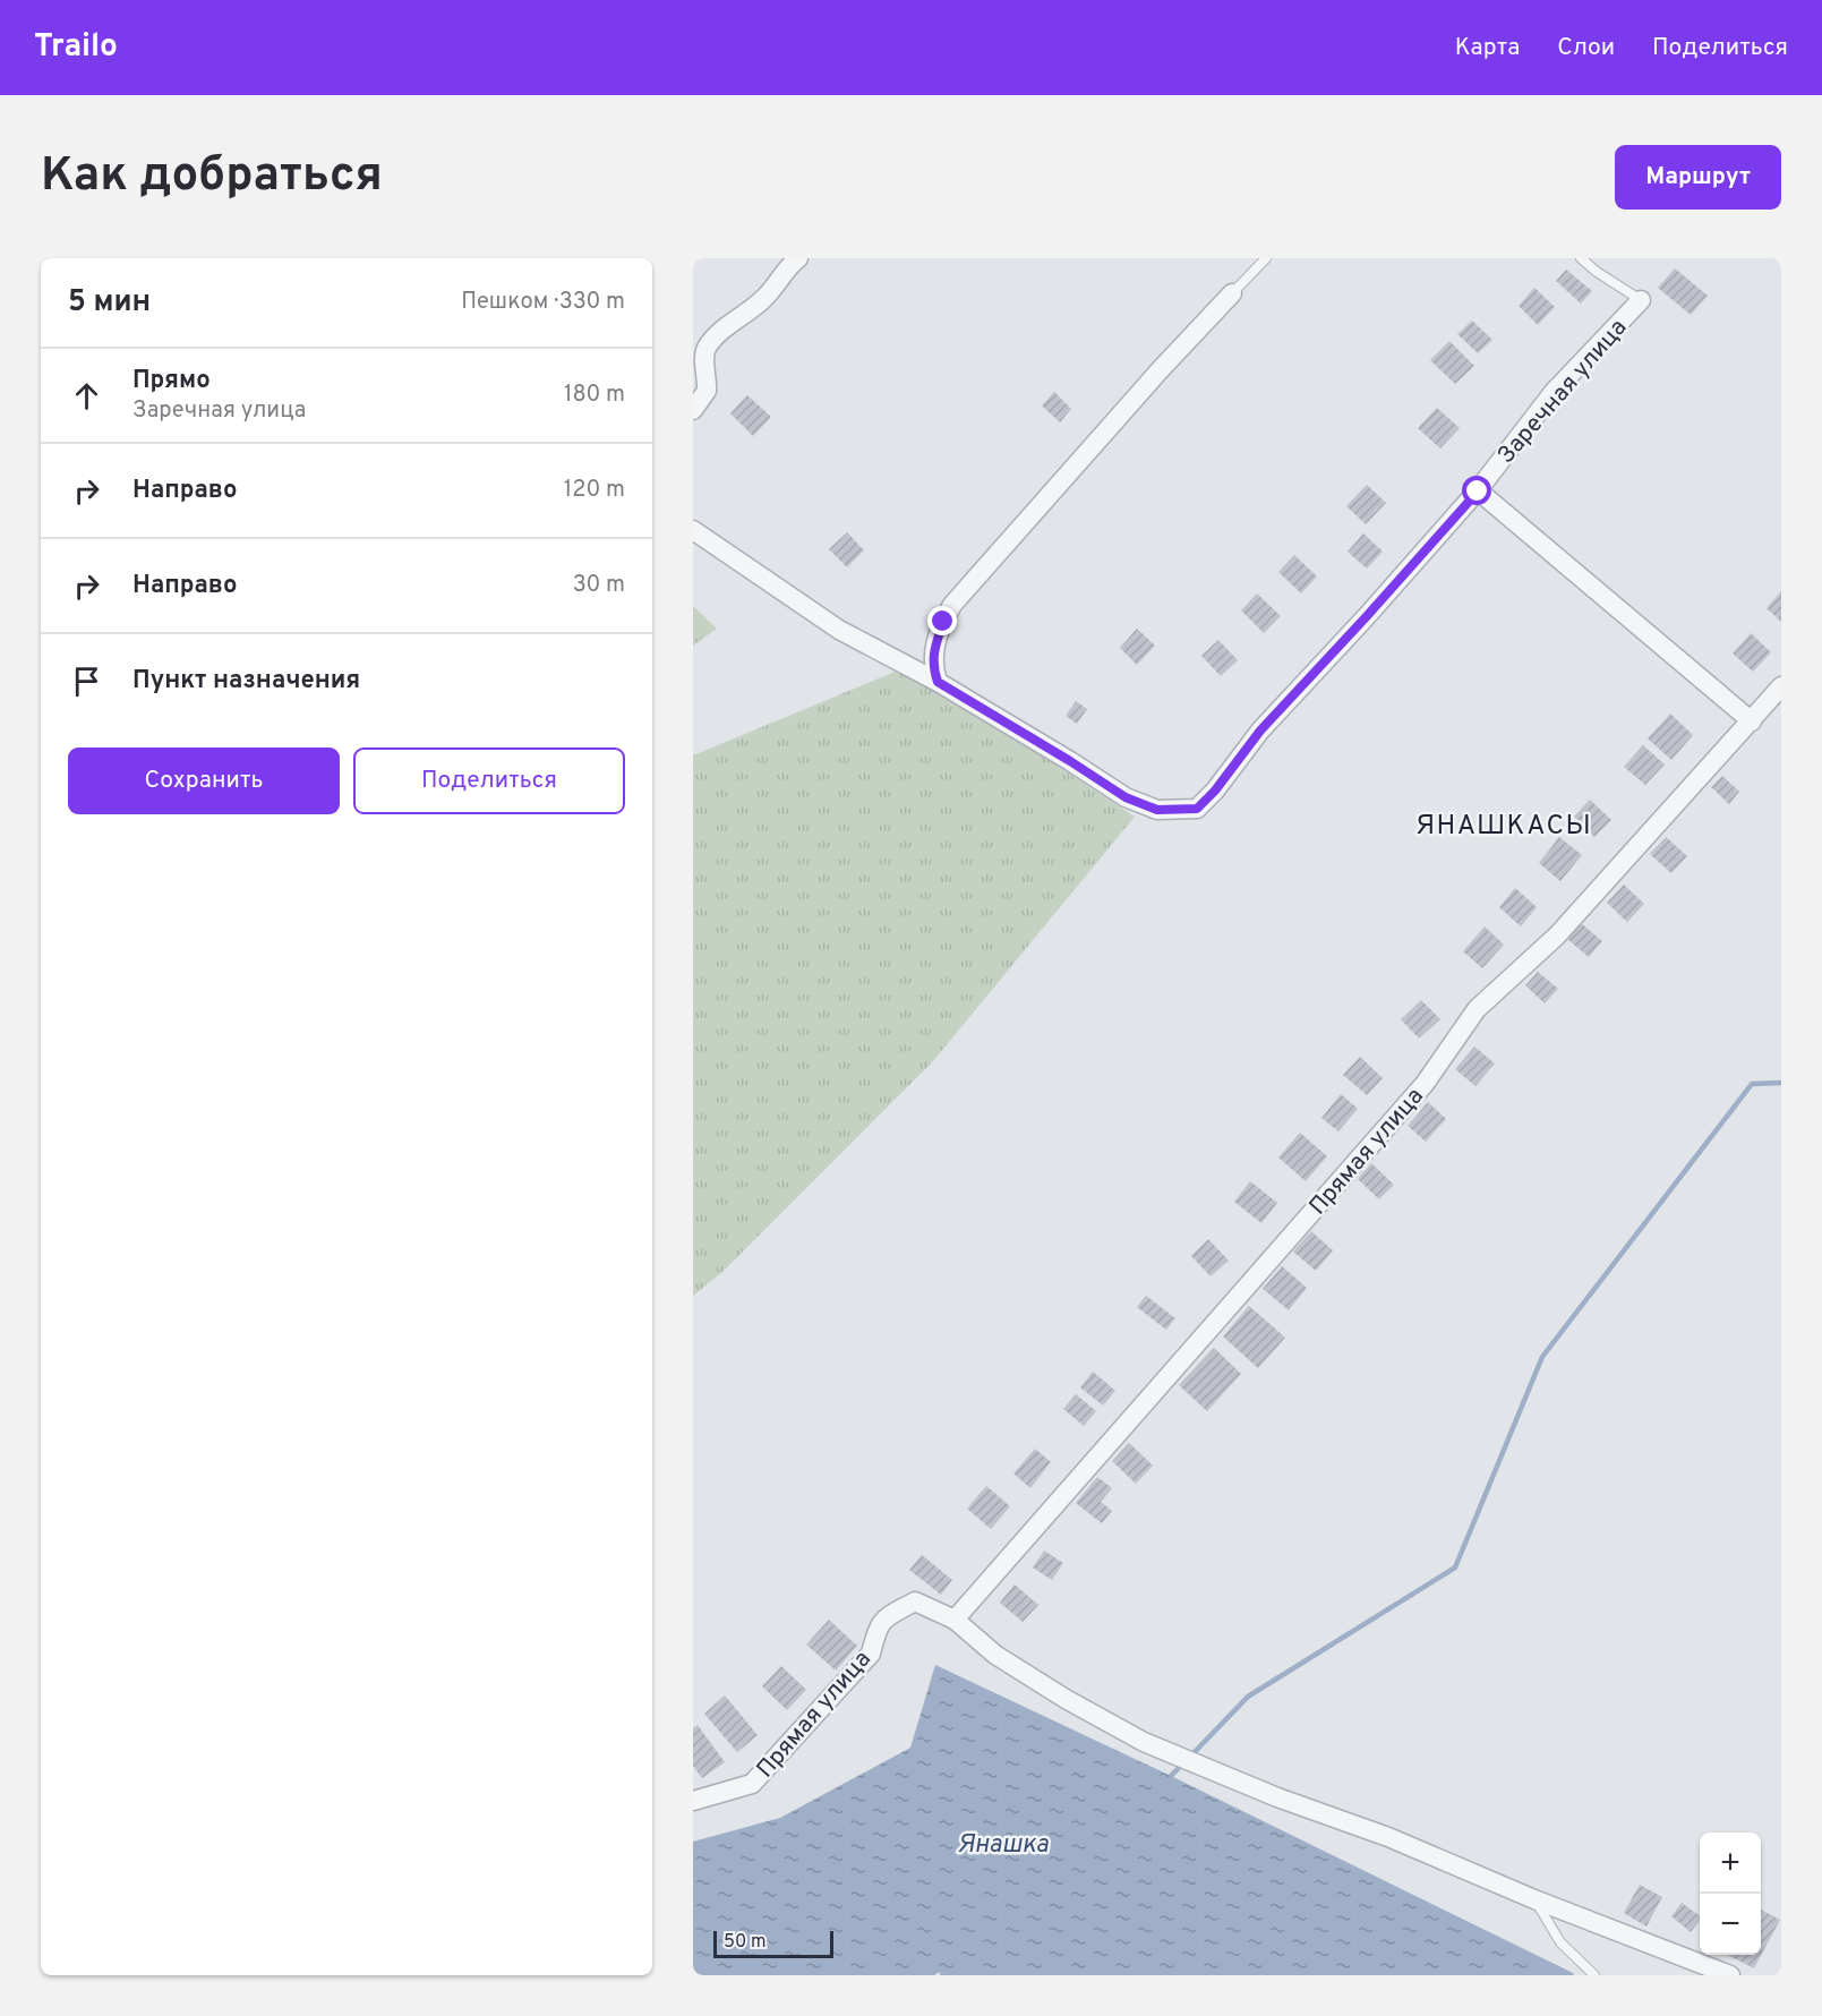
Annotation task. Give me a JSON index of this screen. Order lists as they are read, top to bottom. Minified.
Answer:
{"streets":{"street":["Заречная улица","Прямая улица"]},"districts":["ЯНАШКАСЫ"],"water":["Янашка"],"scale_bar":"50 m","page":{"header":"Trailo","nav":["Карта","Слои","Поделиться"],"buttons":["Маршрут",["Сохранить","Поделиться"]],"title":"Как добраться","heading":["5 мин","Пешком · 330 m"],"list":[["Прямо","Заречная улица","180 m"],["Направо","120 m"],["Направо","30 m"],"Пункт назначения"],"map_buttons":["+","−"],"scale":"50 m"}}
